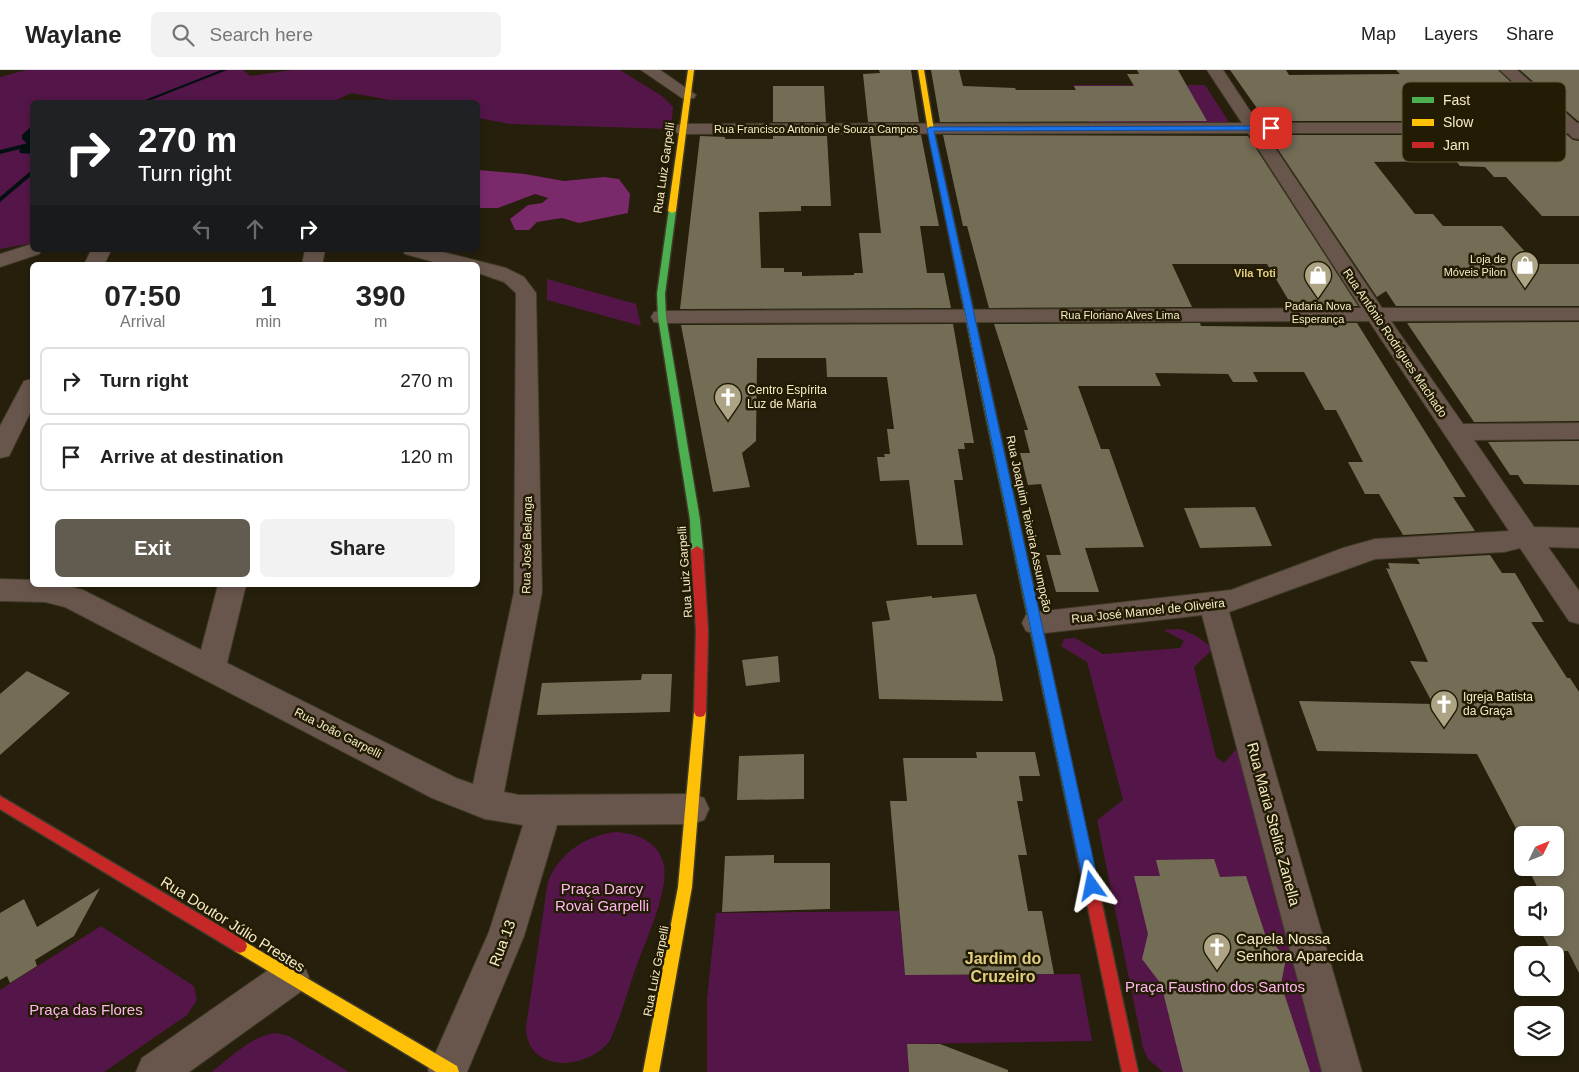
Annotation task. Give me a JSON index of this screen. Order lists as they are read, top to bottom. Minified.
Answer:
{"streets":{"street":["Rua Francisco Antonio de Souza Campos","Rua Luiz Garpelli","Rua Floriano Alves Lima","Rua Antônio Rodrigues Machado","Rua Joaquim Teixeira Assumpção","Rua José Belanga","Rua José Manoel de Oliveira","Rua João Garpelli","Rua Maria Stelita Zanella","Rua Doutor Júlio Prestes","Rua 13"]},"crossings":[["Rua Francisco Antonio de Souza Campos","Rua Luiz Garpelli"],["Rua Francisco Antonio de Souza Campos","Rua Antônio Rodrigues Machado"],["Rua Francisco Antonio de Souza Campos","Rua Joaquim Teixeira Assumpção"],["Rua Luiz Garpelli","Rua Floriano Alves Lima"],["Rua Luiz Garpelli","Rua João Garpelli"],["Rua Floriano Alves Lima","Rua Antônio Rodrigues Machado"],["Rua Floriano Alves Lima","Rua Joaquim Teixeira Assumpção"],["Rua Antônio Rodrigues Machado","Rua José Manoel de Oliveira"],["Rua Joaquim Teixeira Assumpção","Rua José Manoel de Oliveira"],["Rua José Belanga","Rua João Garpelli"],["Rua José Manoel de Oliveira","Rua Maria Stelita Zanella"],["Rua João Garpelli","Rua 13"],["Rua Doutor Júlio Prestes","Rua 13"]],"districts":["Vila Toti","Jardim do Cruzeiro"],"parks":["Praça Darcy Rovai Garpelli","Praça Faustino dos Santos","Praça das Flores"],"places":{"shop":["Loja de Móveis Pilon","Padaria Nova Esperança"],"church":["Centro Espírita Luz de Maria","Igreja Batista da Graça","Capela Nossa Senhora Aparecida"]},"legend":["Fast","Slow","Jam"],"north":"top right","page":{"header":"Waylane","search":"Search here","nav":["Map","Layers","Share"],"turn":["270 m","Turn right"],"eta":["07:50","Arrival","1","min","390","m"],"list":[{"name":"Turn right","value":"270 m"},{"name":"Arrive at destination","value":"120 m"}],"buttons":["Exit","Share"]}}
